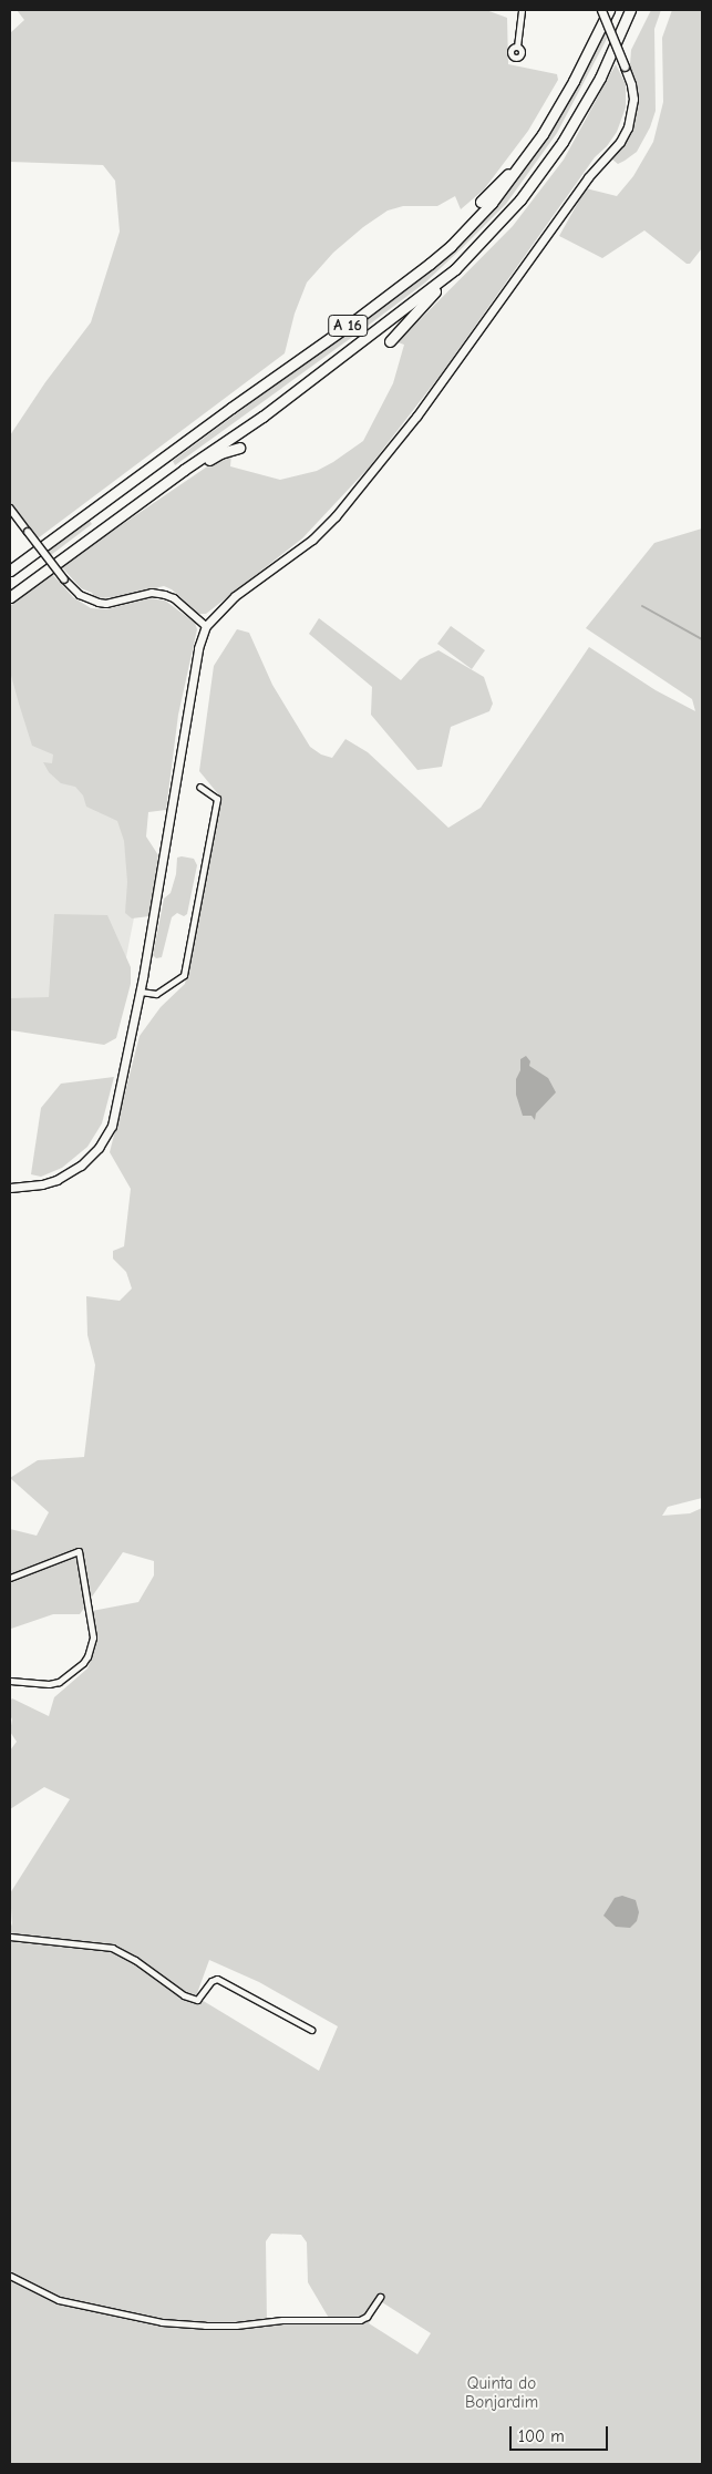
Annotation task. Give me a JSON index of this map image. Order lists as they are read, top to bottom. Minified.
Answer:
{"streets":{"highway":["A 16"]},"parks":["Quinta do Bonjardim"],"scale_bar":"100 m"}
